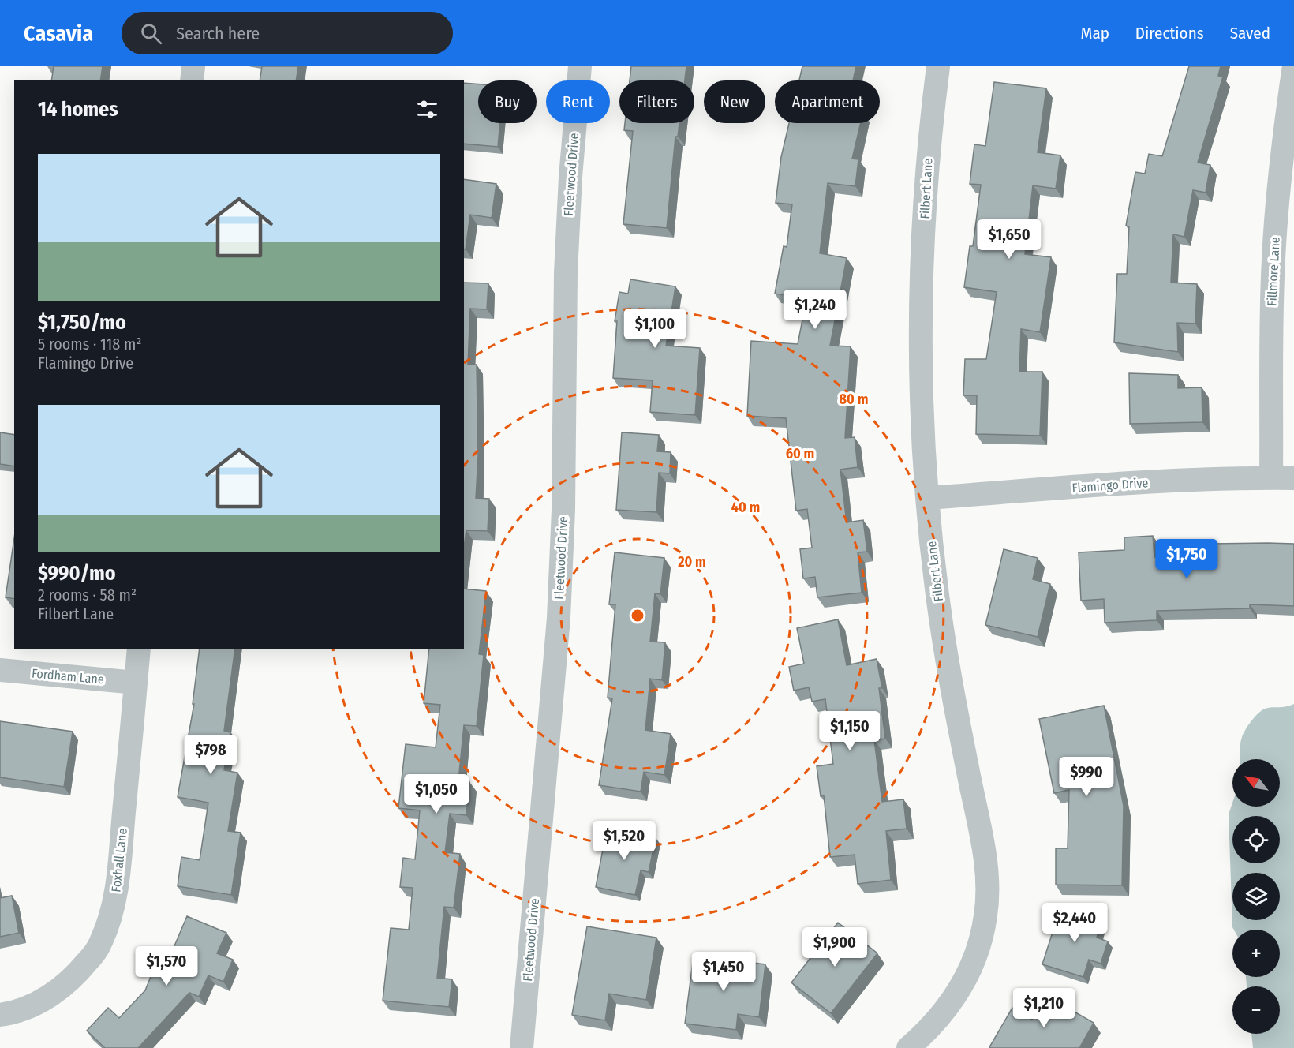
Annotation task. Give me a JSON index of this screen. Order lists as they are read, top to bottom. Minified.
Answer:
{"streets":{"street":["Fleetwood Drive","Filbert Lane","Fillmore Lane","Flamingo Drive","Fordham Lane","Foxhall Lane"]},"crossings":[["Filbert Lane","Flamingo Drive"],["Fillmore Lane","Flamingo Drive"],["Fordham Lane","Foxhall Lane"]],"north":"top left","page":{"header":"Casavia","search":"Search here","nav":["Map","Directions","Saved"],"chip":["Buy","Rent","Filters","New","Apartment"],"heading":"14 homes","list":[{"name":"$1,750/mo","note":"5 rooms · 118 m² · Flamingo Drive"},{"name":"$990/mo","note":"2 rooms · 58 m² · Filbert Lane"}],"price":["$1,650","$1,240","$1,100","$1,750","$1,150","$798","$990","$1,050","$1,520","$2,440","$1,900","$1,570","$1,450","$1,210"],"map_buttons":["+","−"]},"rings":["80 m","60 m","40 m","20 m"]}
